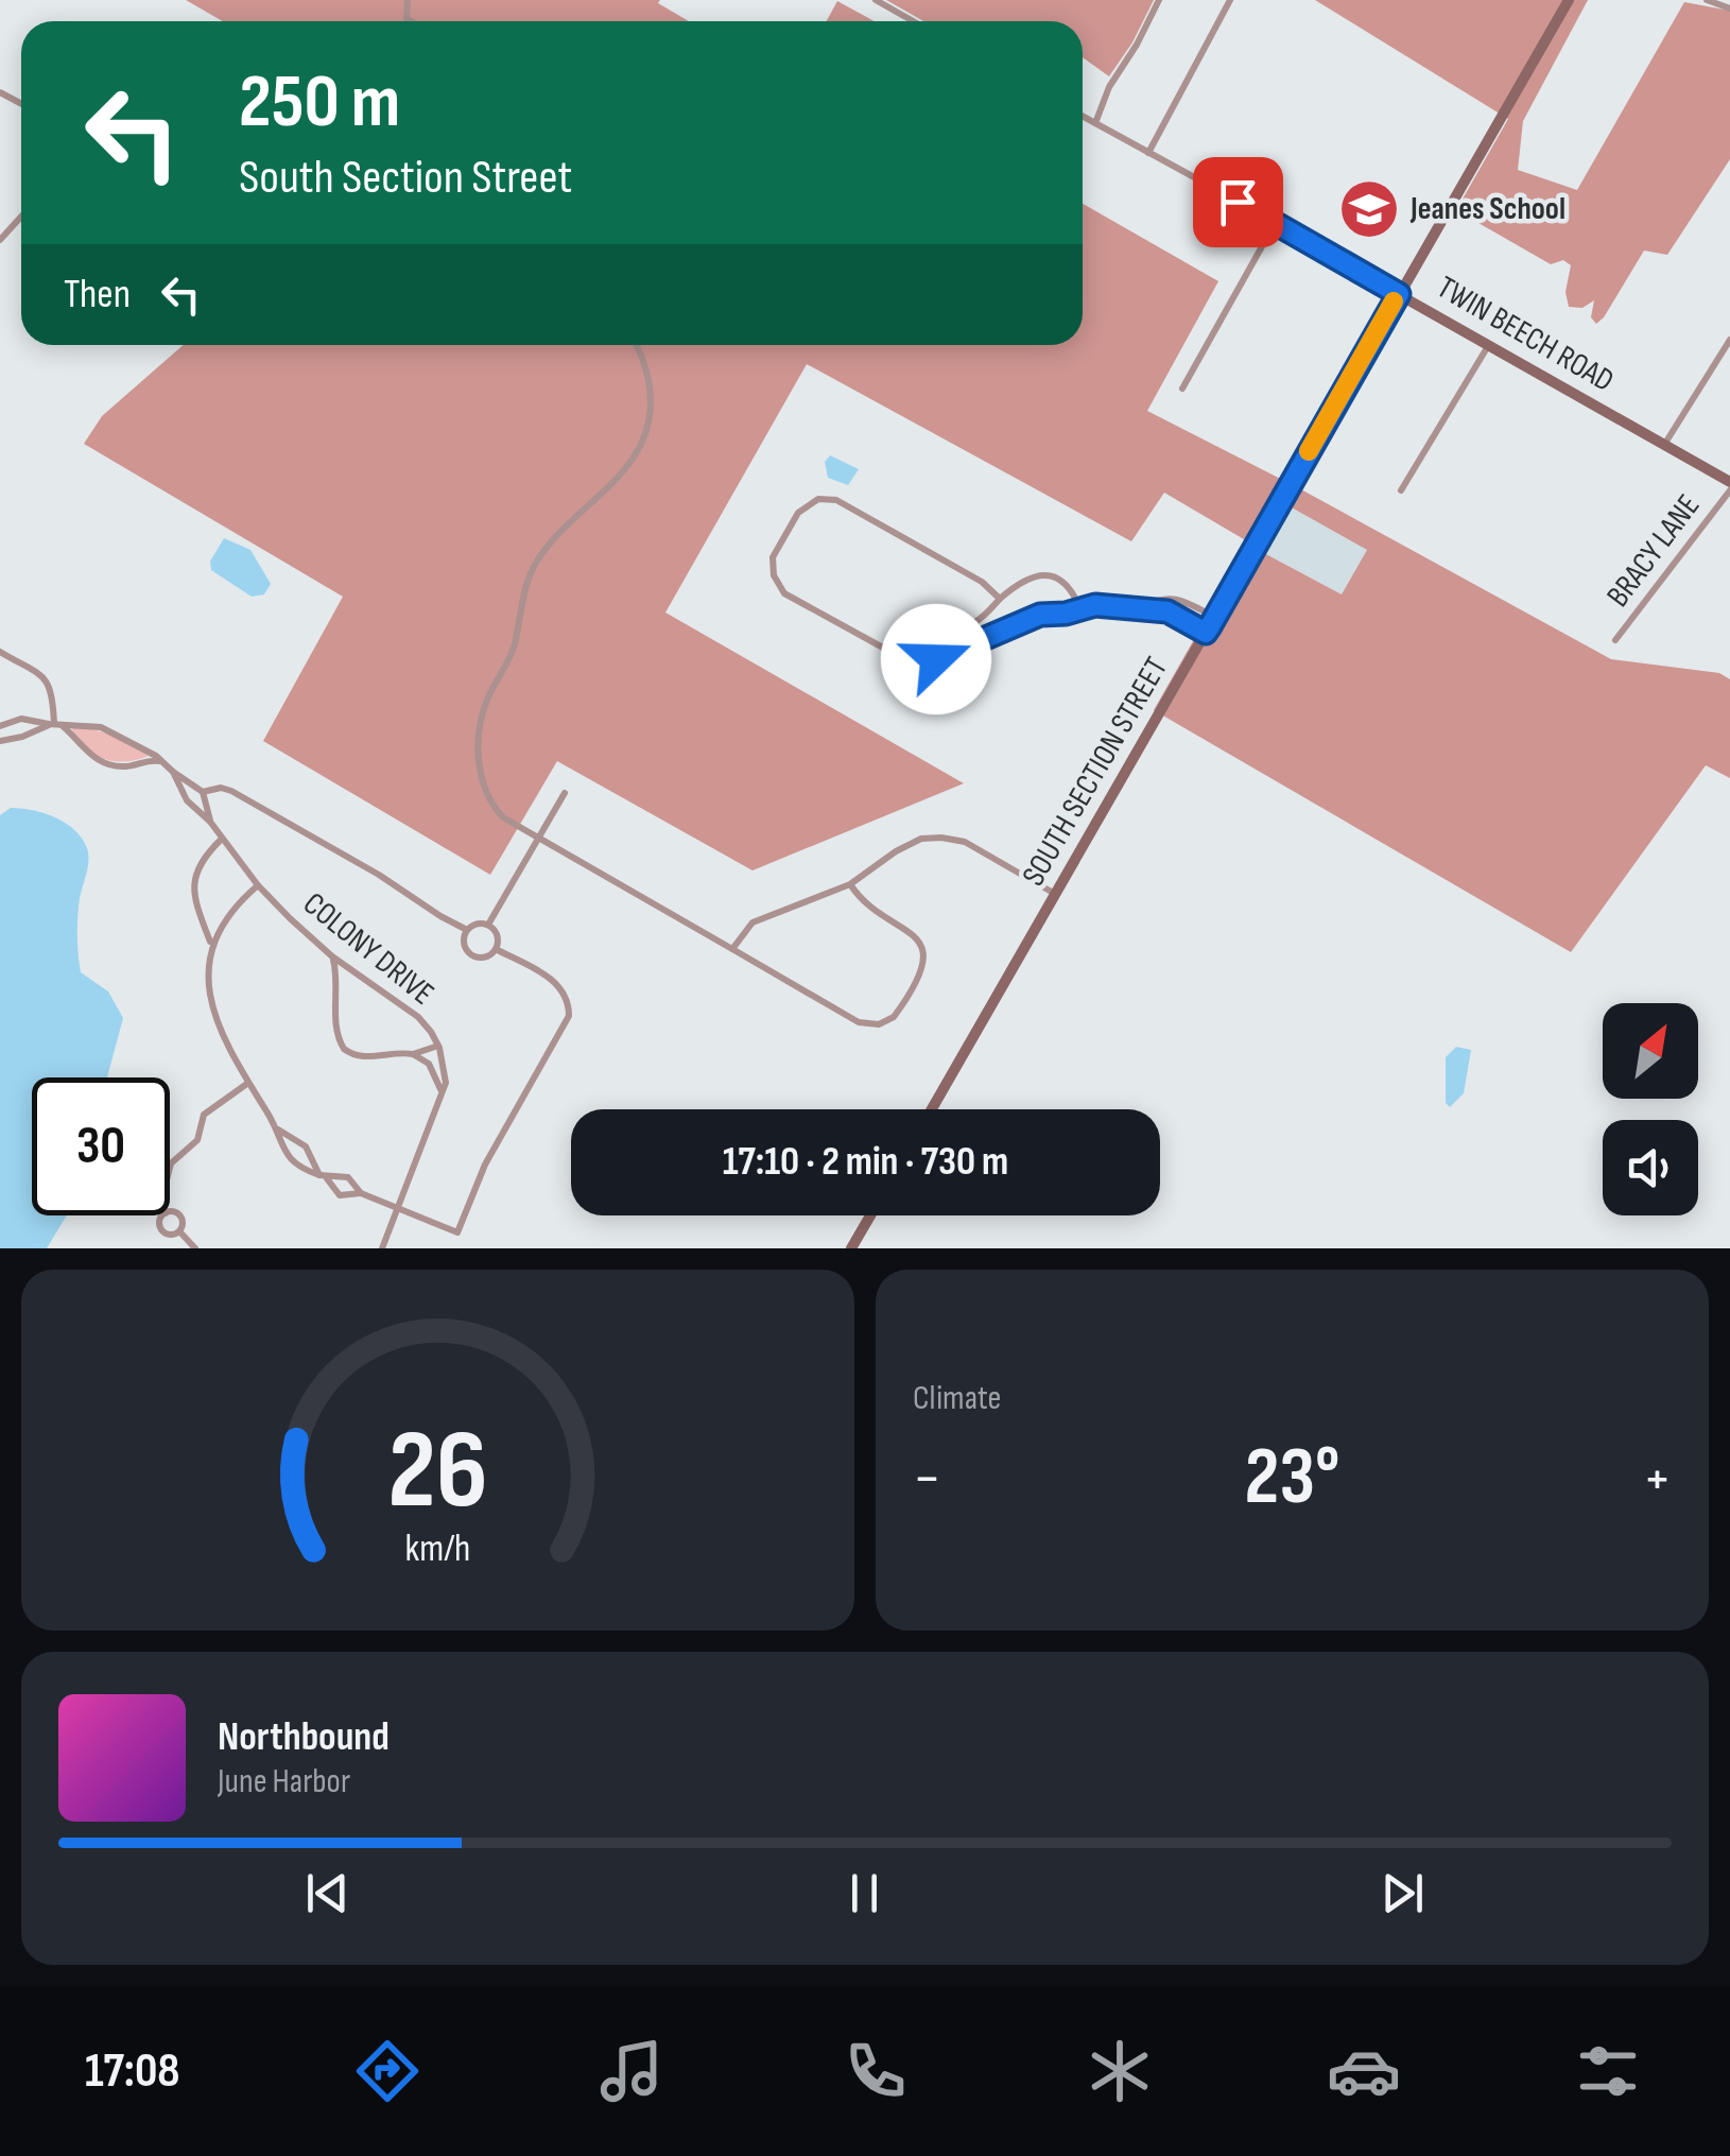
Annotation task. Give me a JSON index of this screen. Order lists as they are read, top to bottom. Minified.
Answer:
{"streets":{"street":["TWIN BEECH ROAD","BRACY LANE","SOUTH SECTION STREET","COLONY DRIVE"]},"crossings":[["TWIN BEECH ROAD","SOUTH SECTION STREET"]],"places":{"school or university":["Jeanes School"]},"north":"top right","page":{"turn":["250 m","South Section Street"],"then":"Then","limit":"30","trip":"17:10 · 2 min · 730 m","tile":"Climate","heat":["−","23°","+"],"song":["Northbound","June Harbor"],"tabs":"17:08","gauge":["26","km/h"]}}
